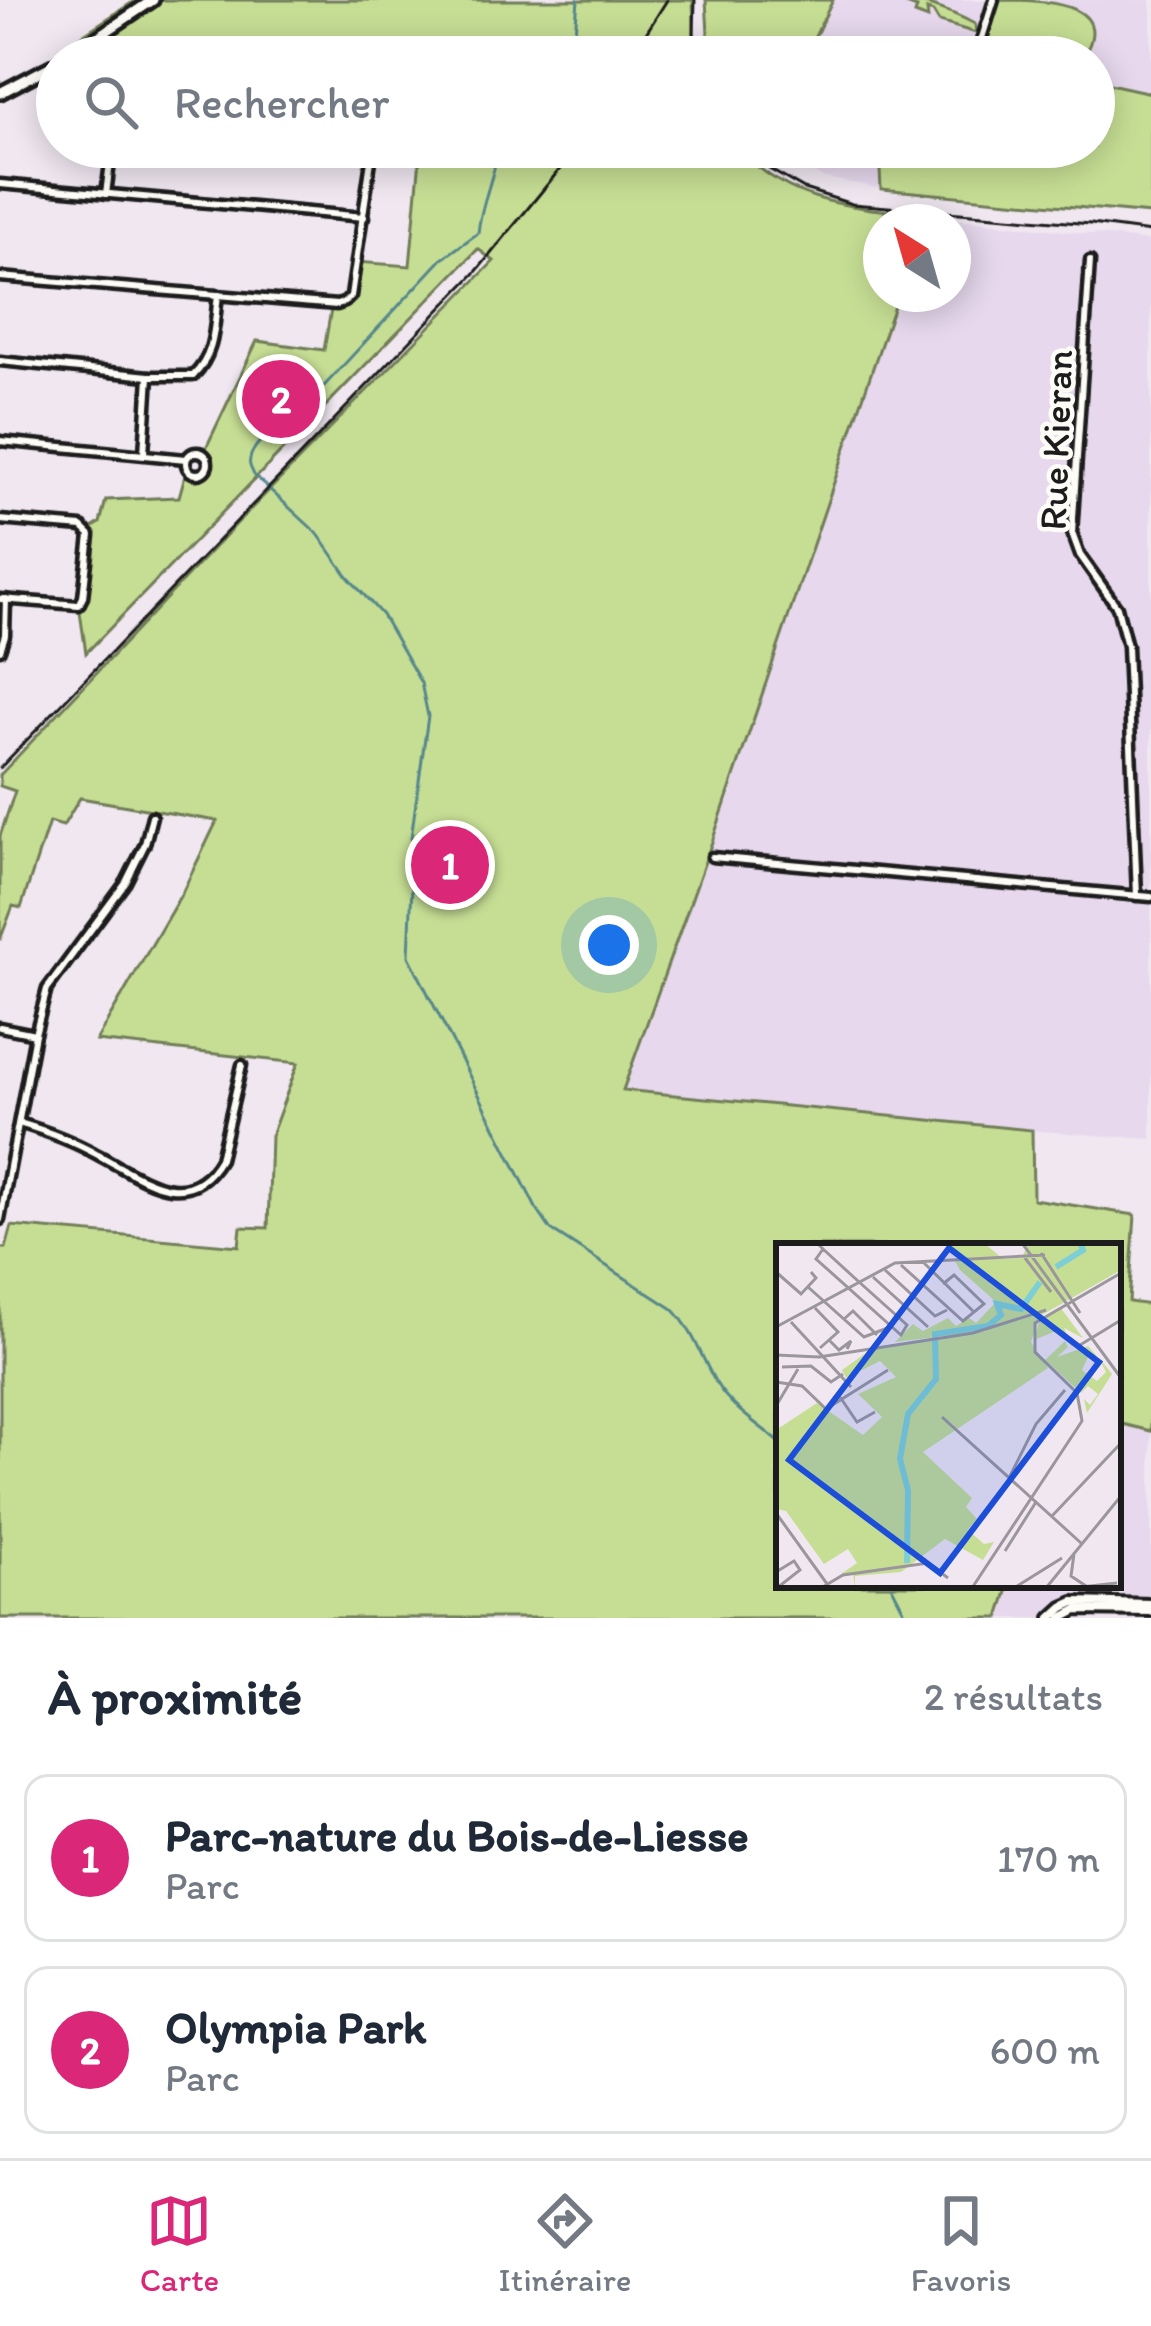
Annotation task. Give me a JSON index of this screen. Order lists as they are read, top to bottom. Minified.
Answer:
{"streets":{"street":["Rue Kieran"]},"north":"top left","page":{"search":"Rechercher","pins":["2","1"],"heading":["À proximité","2 résultats"],"list":[{"mark":"1","name":"Parc-nature du Bois-de-Liesse","note":"Parc","value":"170 m"},{"mark":"2","name":"Olympia Park","note":"Parc","value":"600 m"}],"nav":["Carte","Itinéraire","Favoris"]}}
